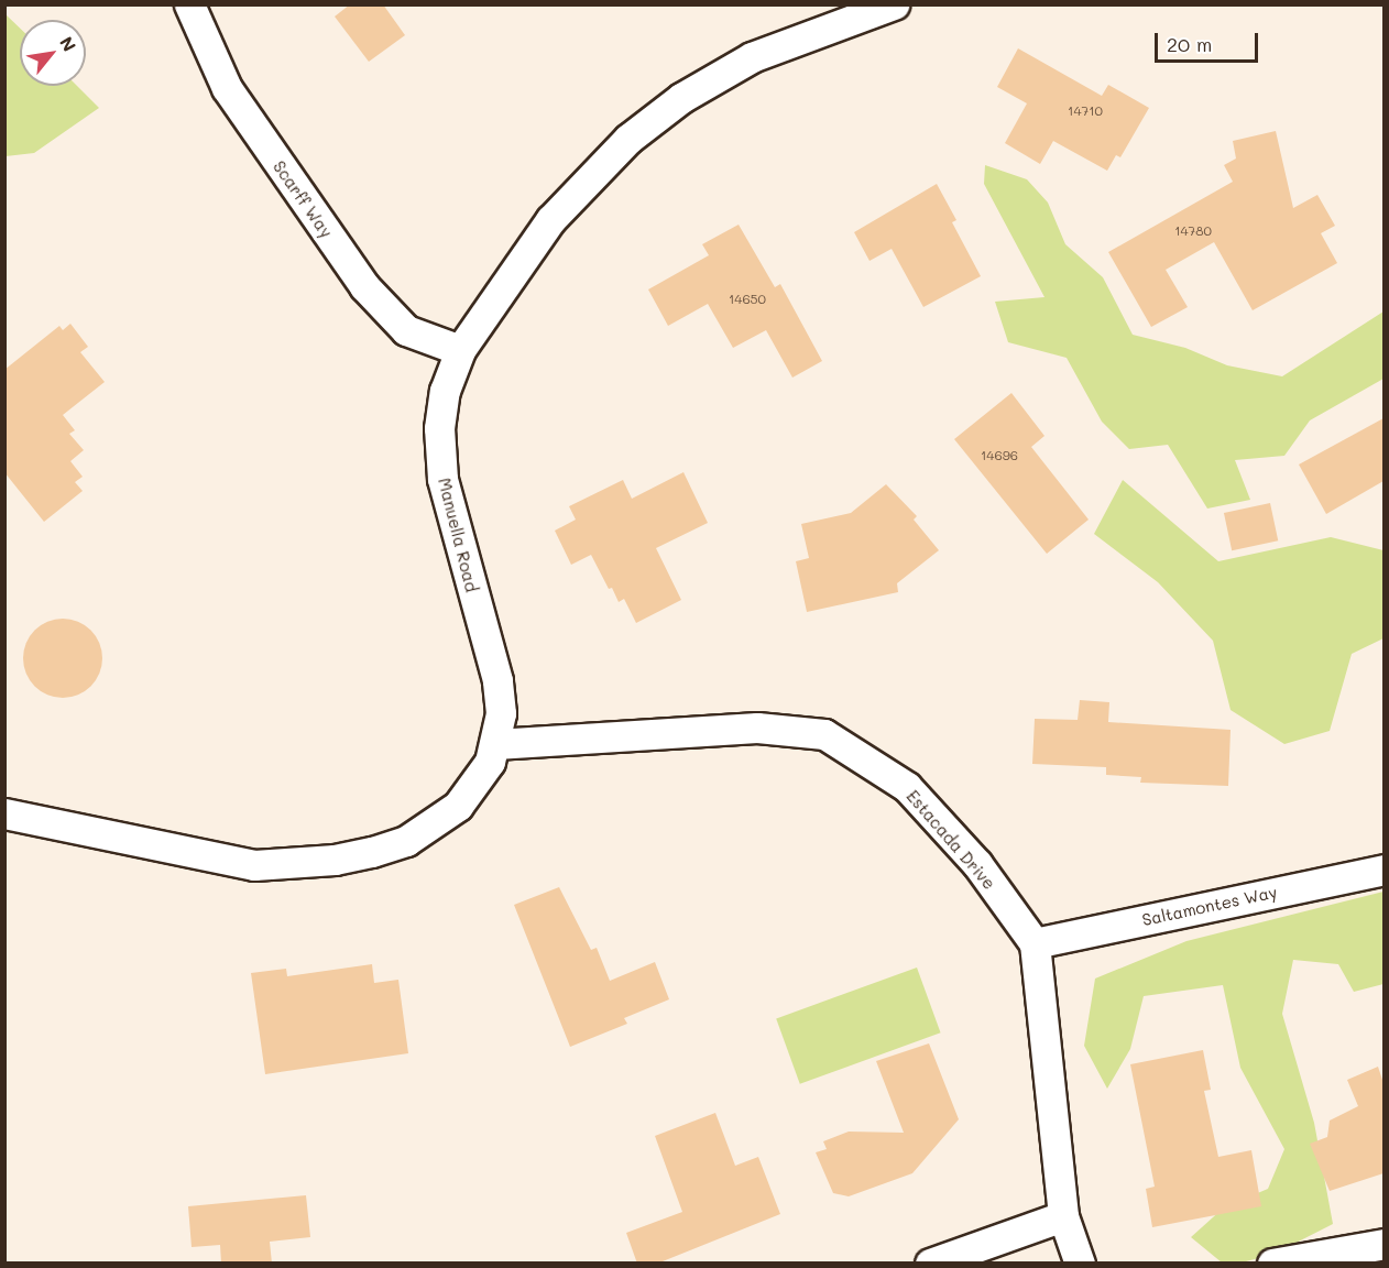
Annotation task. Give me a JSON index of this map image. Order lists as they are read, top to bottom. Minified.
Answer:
{"streets":{"street":["Scarff Way","Manuella Road","Estacada Drive","Saltamontes Way"]},"crossings":[["Scarff Way","Manuella Road"],["Manuella Road","Estacada Drive"],["Estacada Drive","Saltamontes Way"]],"house_numbers":["14710","14780","14650","14696"],"scale_bar":"20 m","north":"top right"}
